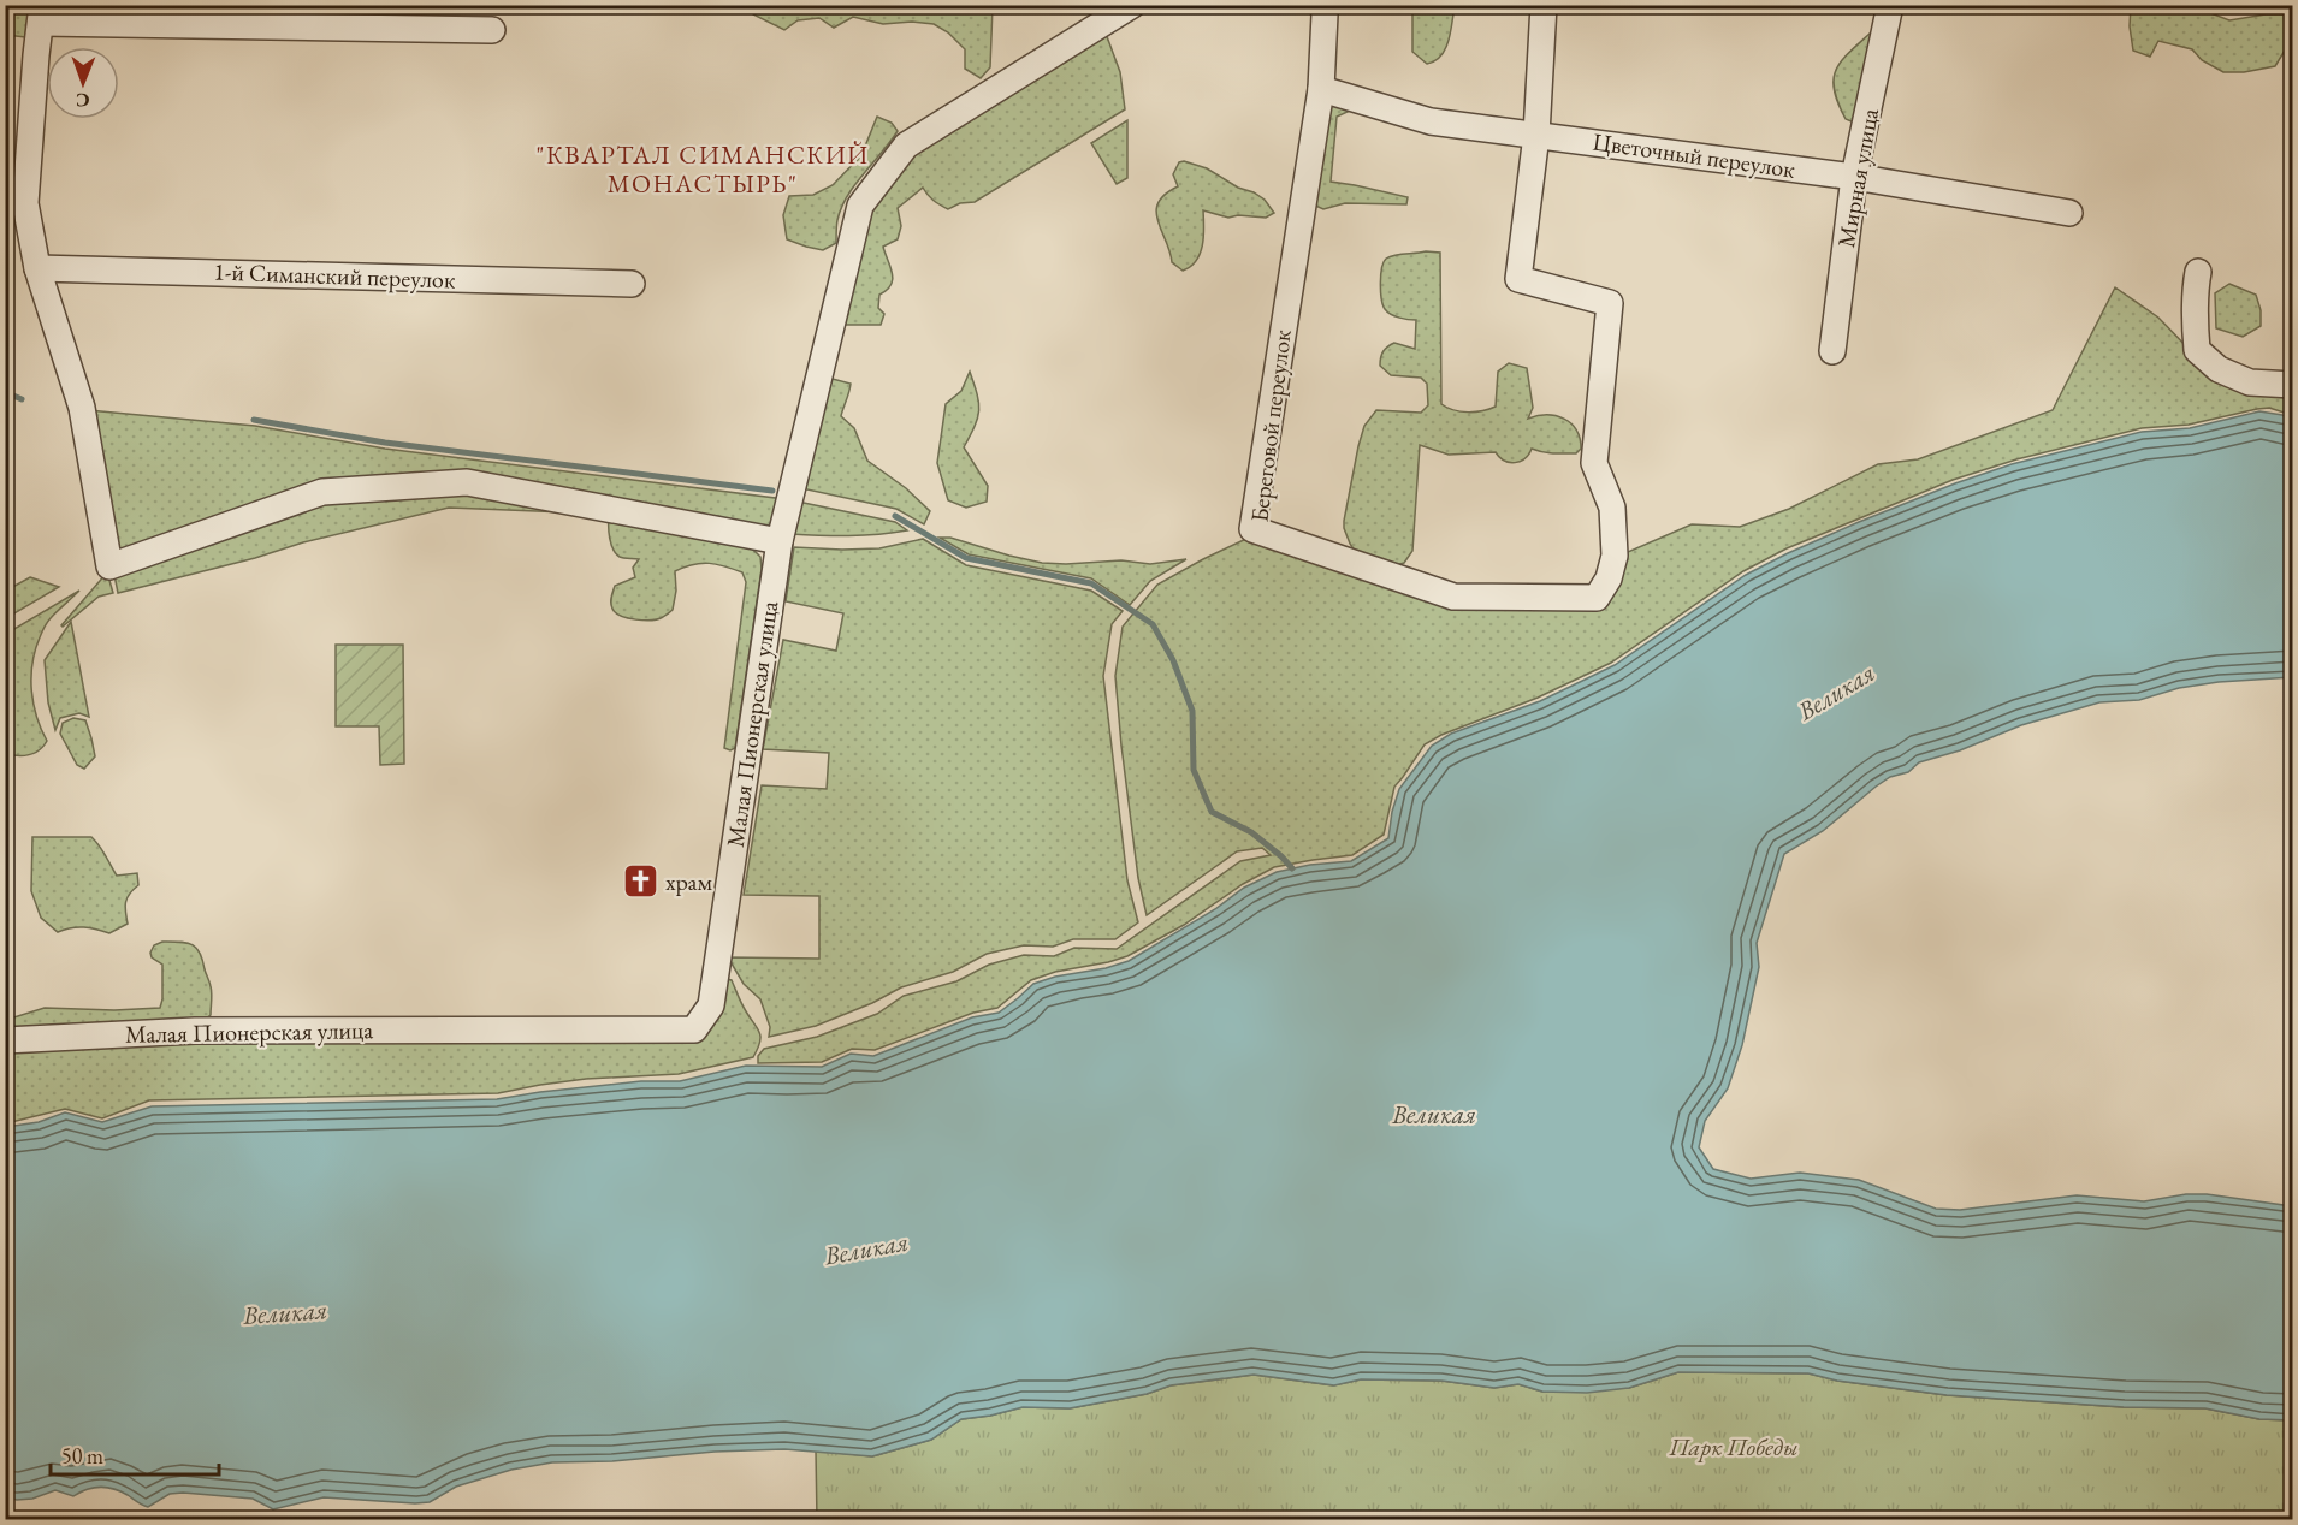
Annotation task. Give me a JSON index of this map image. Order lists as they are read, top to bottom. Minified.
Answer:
{"streets":{"street":["Цветочный переулок","Мирная улица","1-й Симанский переулок","Береговой переулок","Малая Пионерская улица"]},"crossings":[["Цветочный переулок","Мирная улица"],["Цветочный переулок","Береговой переулок"]],"districts":["\"КВАРТАЛ СИМАНСКИЙ МОНАСТЫРЬ\""],"water":["Великая"],"parks":["Парк Победы"],"places":{"church":["храм"]},"scale_bar":"50 m","north":"bottom"}
